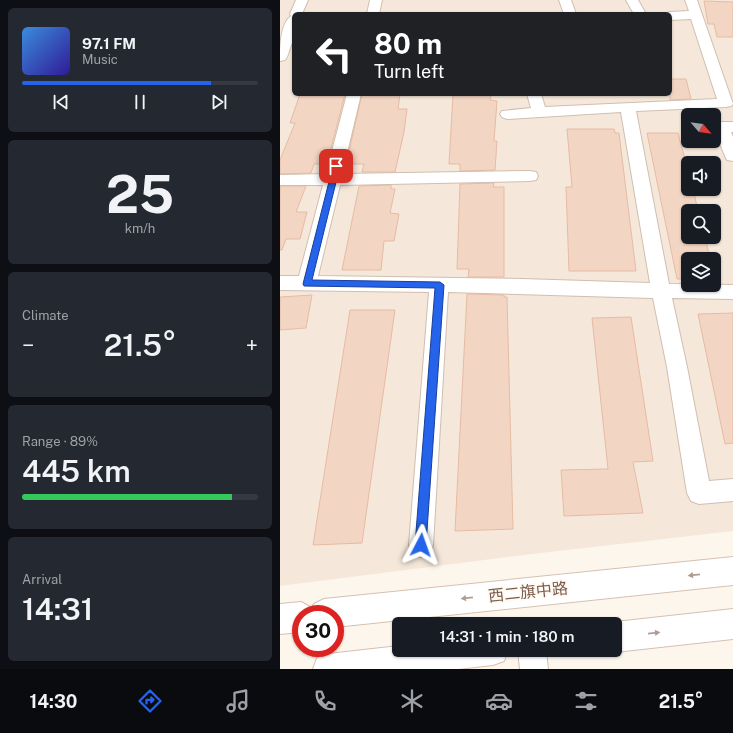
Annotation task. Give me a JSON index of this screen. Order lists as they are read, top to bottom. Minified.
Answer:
{"streets":{"main road":["西二旗中路"]},"north":"bottom right","page":{"turn":["80 m","Turn left"],"song":["97.1 FM","Music"],"tile":[["25","km/h"],"Climate",["Range · 89%","445 km"],["Arrival","14:31"]],"heat":["−","21.5°","+"],"limit":"30","trip":"14:31 · 1 min · 180 m","tabs":["14:30","21.5°"]}}
